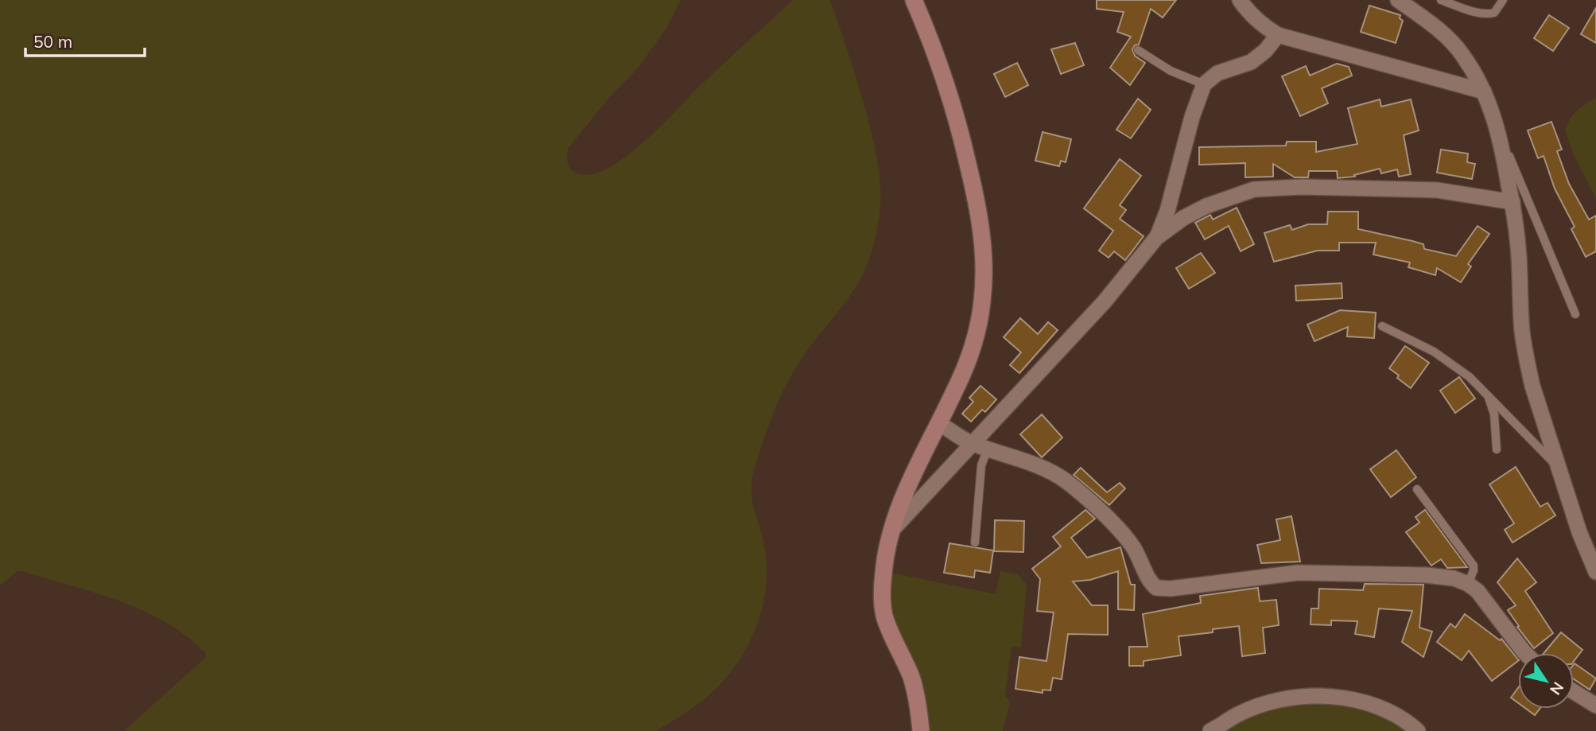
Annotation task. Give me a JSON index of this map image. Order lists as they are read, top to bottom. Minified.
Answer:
{"scale_bar":"50 m","north":"bottom right"}
